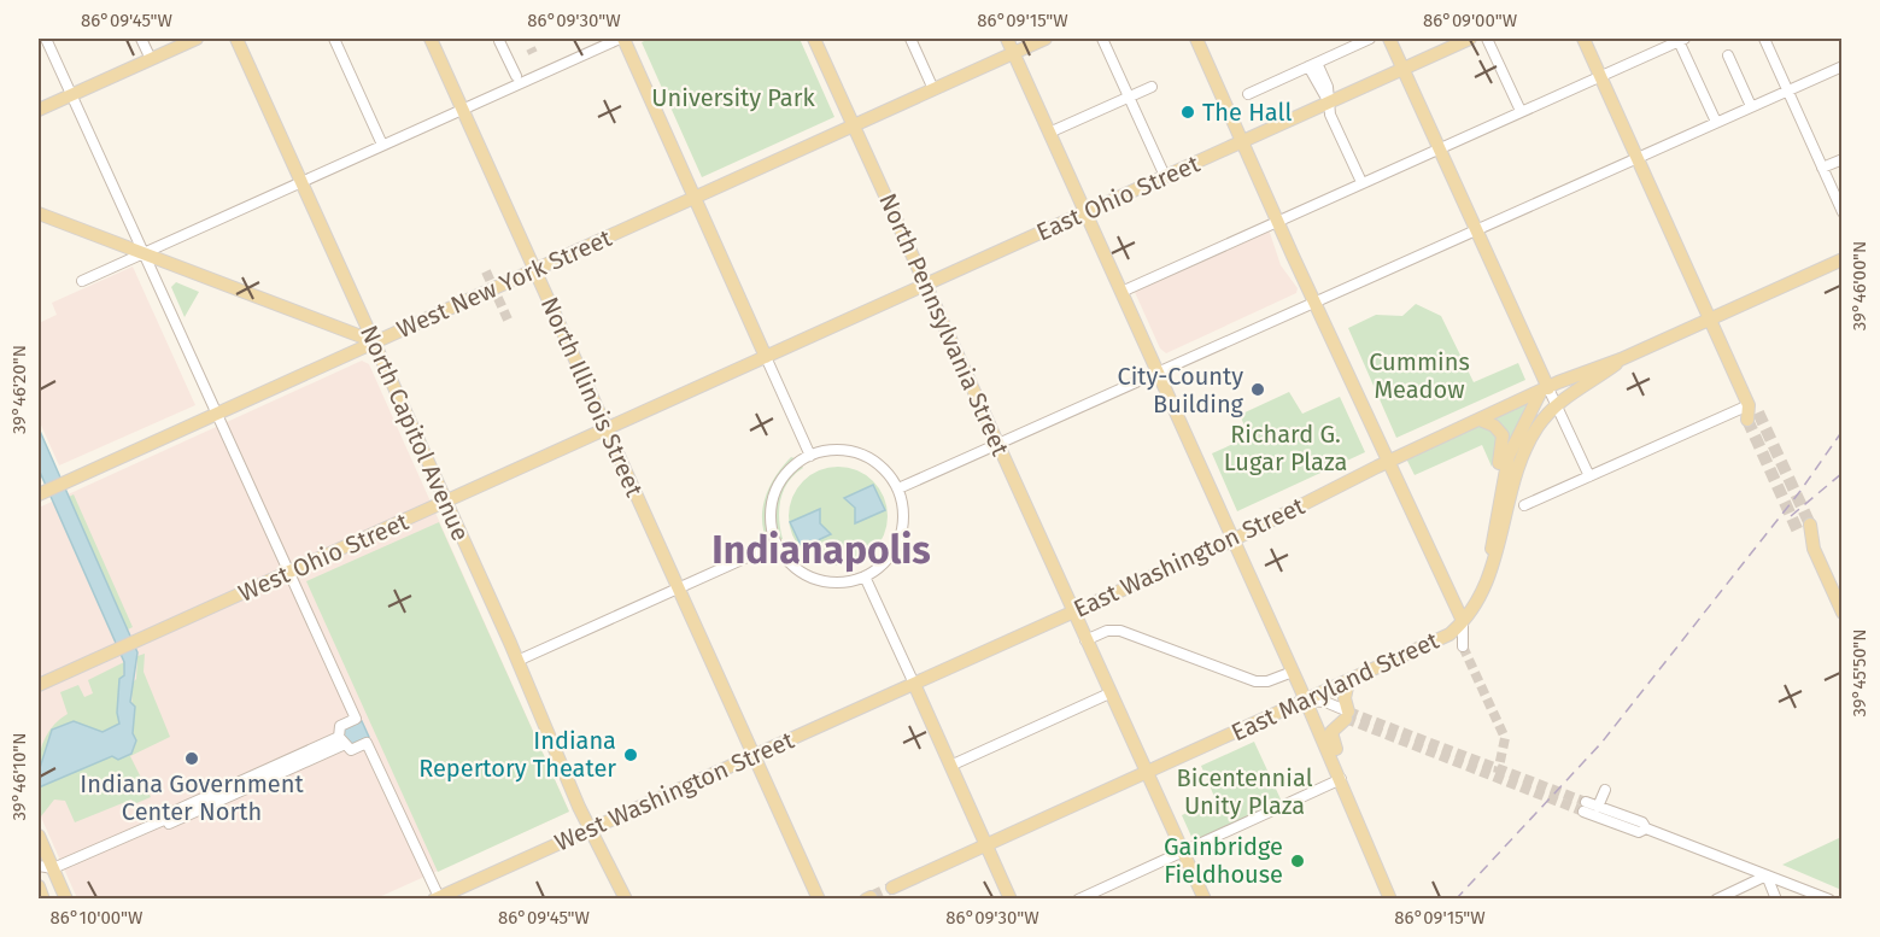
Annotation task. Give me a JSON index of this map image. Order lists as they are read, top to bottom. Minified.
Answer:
{"streets":{"main road":["East Ohio Street","West New York Street","North Pennsylvania Street","North Illinois Street","North Capitol Avenue","West Ohio Street","East Washington Street","East Maryland Street","West Washington Street"]},"crossings":[["East Ohio Street","North Pennsylvania Street"],["East Ohio Street","West Ohio Street"],["West New York Street","North Pennsylvania Street"],["West New York Street","North Illinois Street"],["West New York Street","North Capitol Avenue"],["North Pennsylvania Street","East Washington Street"],["North Pennsylvania Street","East Maryland Street"],["North Illinois Street","West Ohio Street"],["North Illinois Street","West Washington Street"],["North Capitol Avenue","West Ohio Street"],["North Capitol Avenue","West Washington Street"],["East Washington Street","East Maryland Street"],["East Washington Street","West Washington Street"]],"districts":["Indianapolis"],"parks":["University Park","Cummins Meadow","Richard G. Lugar Plaza","Bicentennial Unity Plaza"],"places":["The Hall","City-County Building","Indiana Repertory Theater","Indiana Government Center North","Gainbridge Fieldhouse"],"coordinates":["86°09'45\"W","86°09'30\"W","86°09'15\"W","86°09'00\"W","39°46'00\"N","39°46'20\"N","39°45'50\"N","39°46'10\"N","86°10'00\"W"]}
